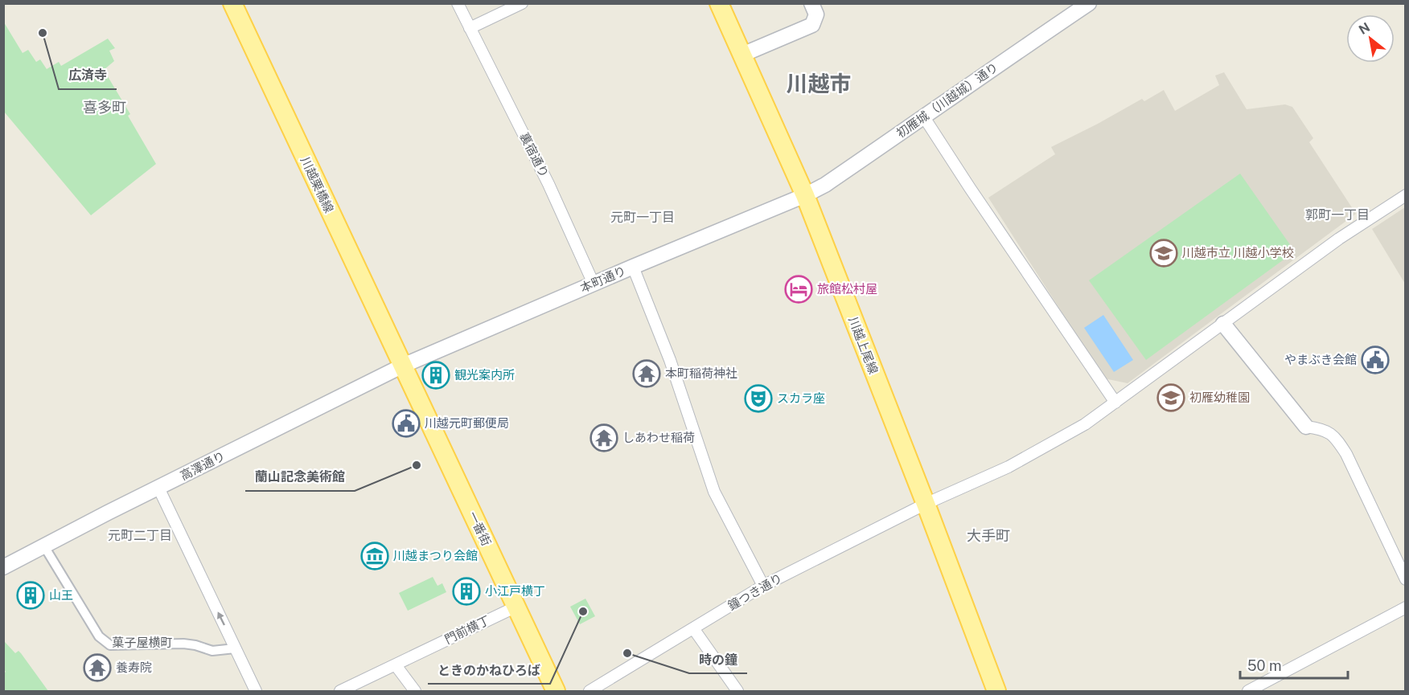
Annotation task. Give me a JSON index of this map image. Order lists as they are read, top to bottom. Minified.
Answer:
{"streets":{"main road":["川越栗橋線","川越上尾線","一番街"],"street":["初雁城（川越城）通り","裏宿通り","本町通り","高澤通り","鐘つき通り","門前横丁","菓子屋横町"]},"crossings":[["初雁城（川越城）通り","本町通り"],["初雁城（川越城）通り","川越上尾線"],["裏宿通り","本町通り"],["川越栗橋線","本町通り"],["川越栗橋線","高澤通り"],["川越栗橋線","一番街"],["本町通り","川越上尾線"],["本町通り","高澤通り"],["本町通り","一番街"],["川越上尾線","鐘つき通り"],["高澤通り","一番街"],["高澤通り","菓子屋横町"],["一番街","門前横丁"]],"districts":["川越市","喜多町","郭町一丁目","元町一丁目","元町二丁目","大手町"],"places":{"other":["広済寺","蘭山記念美術館","ときのかねひろば","時の鐘"],"school or university":["川越市立 川越小学校","初雁幼稚園"],"hotel":["旅館松村屋"],"public building":["やまぶき会館","川越元町郵便局"],"temple":["本町稲荷神社","しあわせ稲荷","養寿院"],"building":["観光案内所","小江戸横丁","山王"],"theatre":["スカラ座"],"museum":["川越まつり会館"]},"scale_bar":"50 m","north":"top left"}
